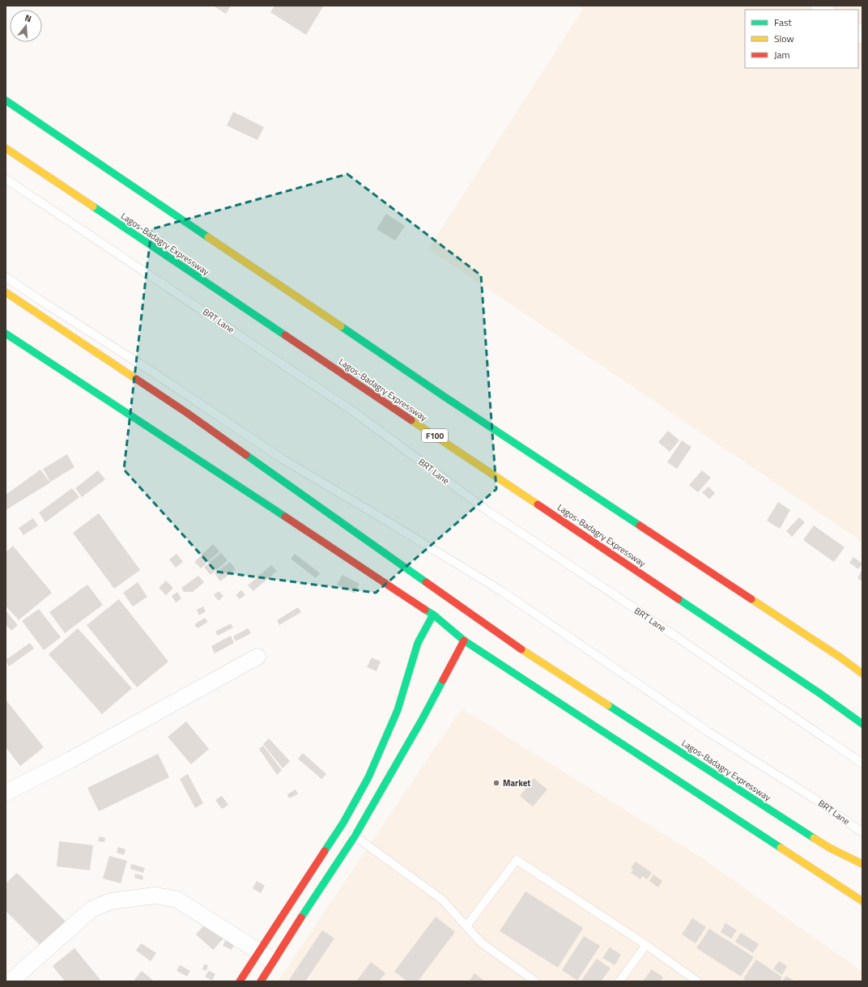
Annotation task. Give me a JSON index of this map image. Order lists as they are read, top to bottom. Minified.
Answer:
{"streets":{"main road":["Lagos-Badagry Expressway","F100"],"lane":["BRT Lane"]},"places":["Market"],"legend":["Fast","Slow","Jam"],"north":"top"}
